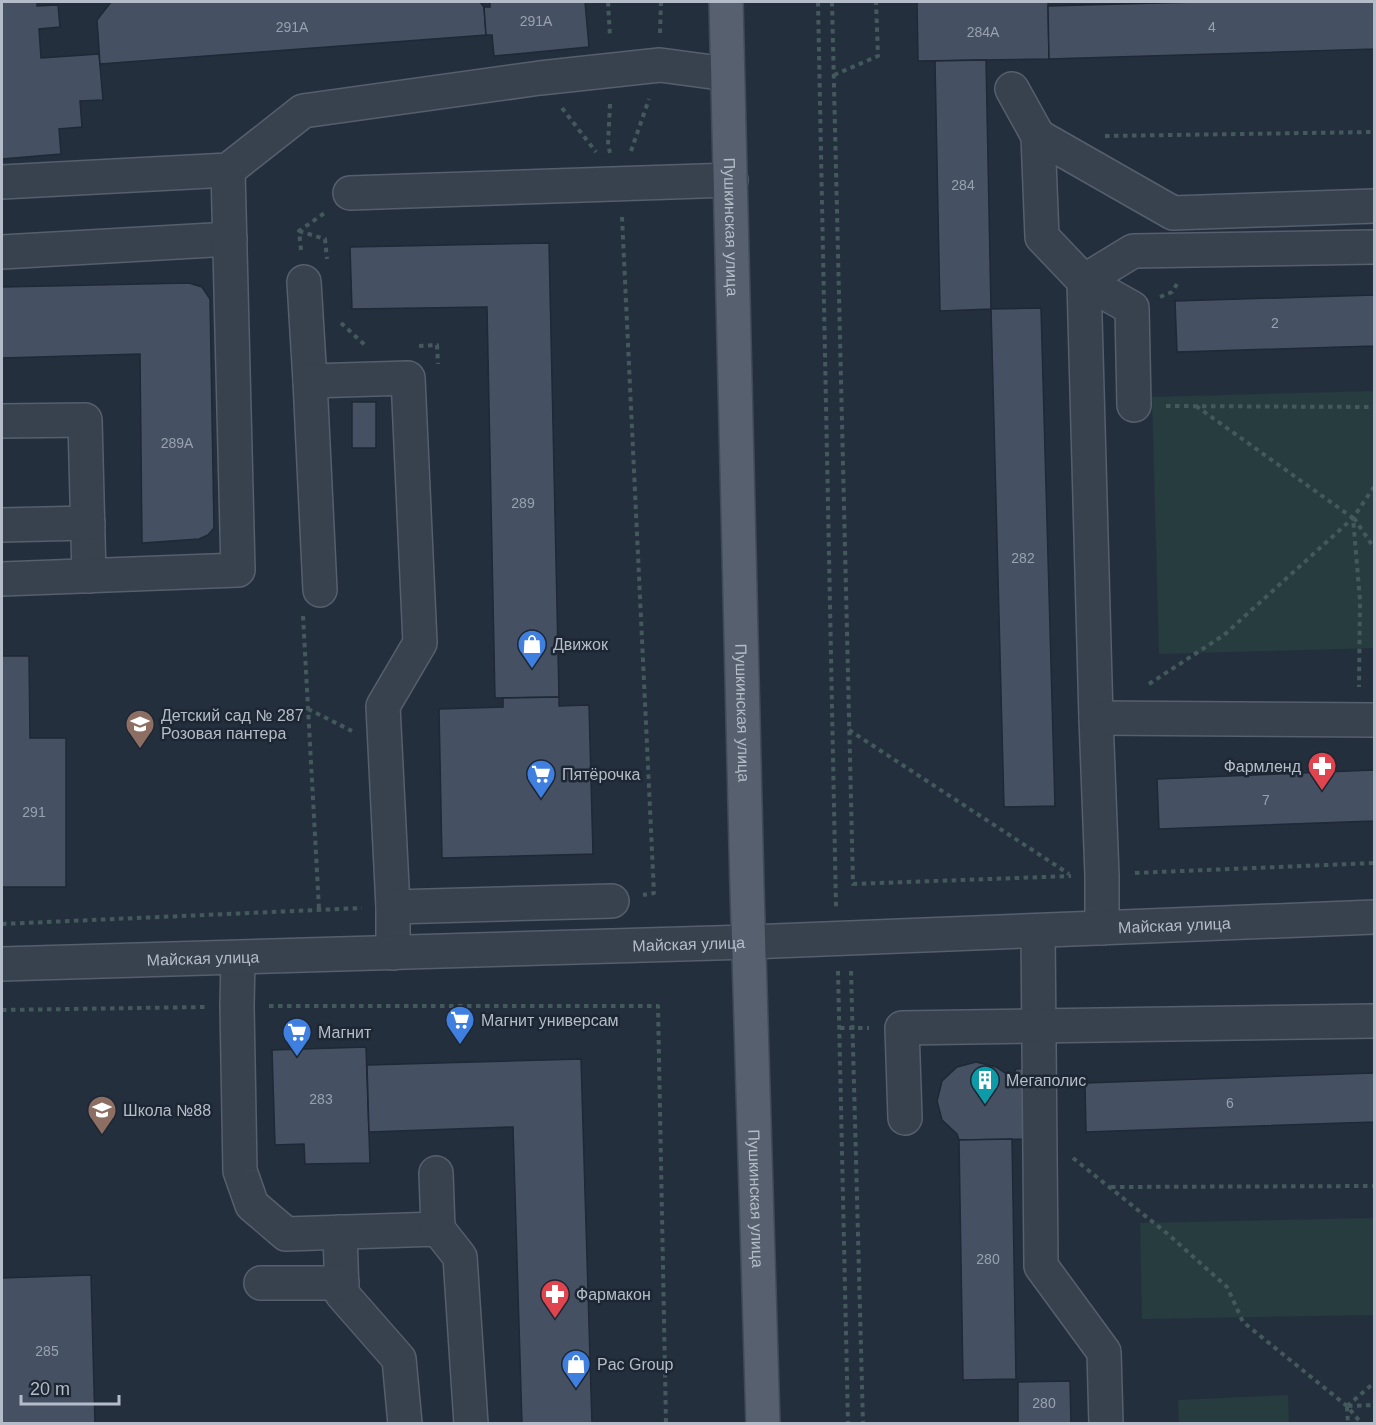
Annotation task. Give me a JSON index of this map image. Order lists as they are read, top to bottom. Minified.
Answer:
{"streets":{"main road":["Пушкинская улица"],"street":["Майская улица"]},"crossings":[["Пушкинская улица","Майская улица"]],"places":{"shop":["Движок","Pac Group"],"school or university":["Детский сад № 287 Розовая пантера","Школа №88"],"pharmacy":["Фармленд","Фармакон"],"supermarket":["Пятёрочка","Магнит универсам","Магнит"],"building":["Мегаполис"]},"house_numbers":["291А","291А","4","284А","284","2","289А","289","282","7","291","283","6","280","285","280"],"scale_bar":"20 m"}
